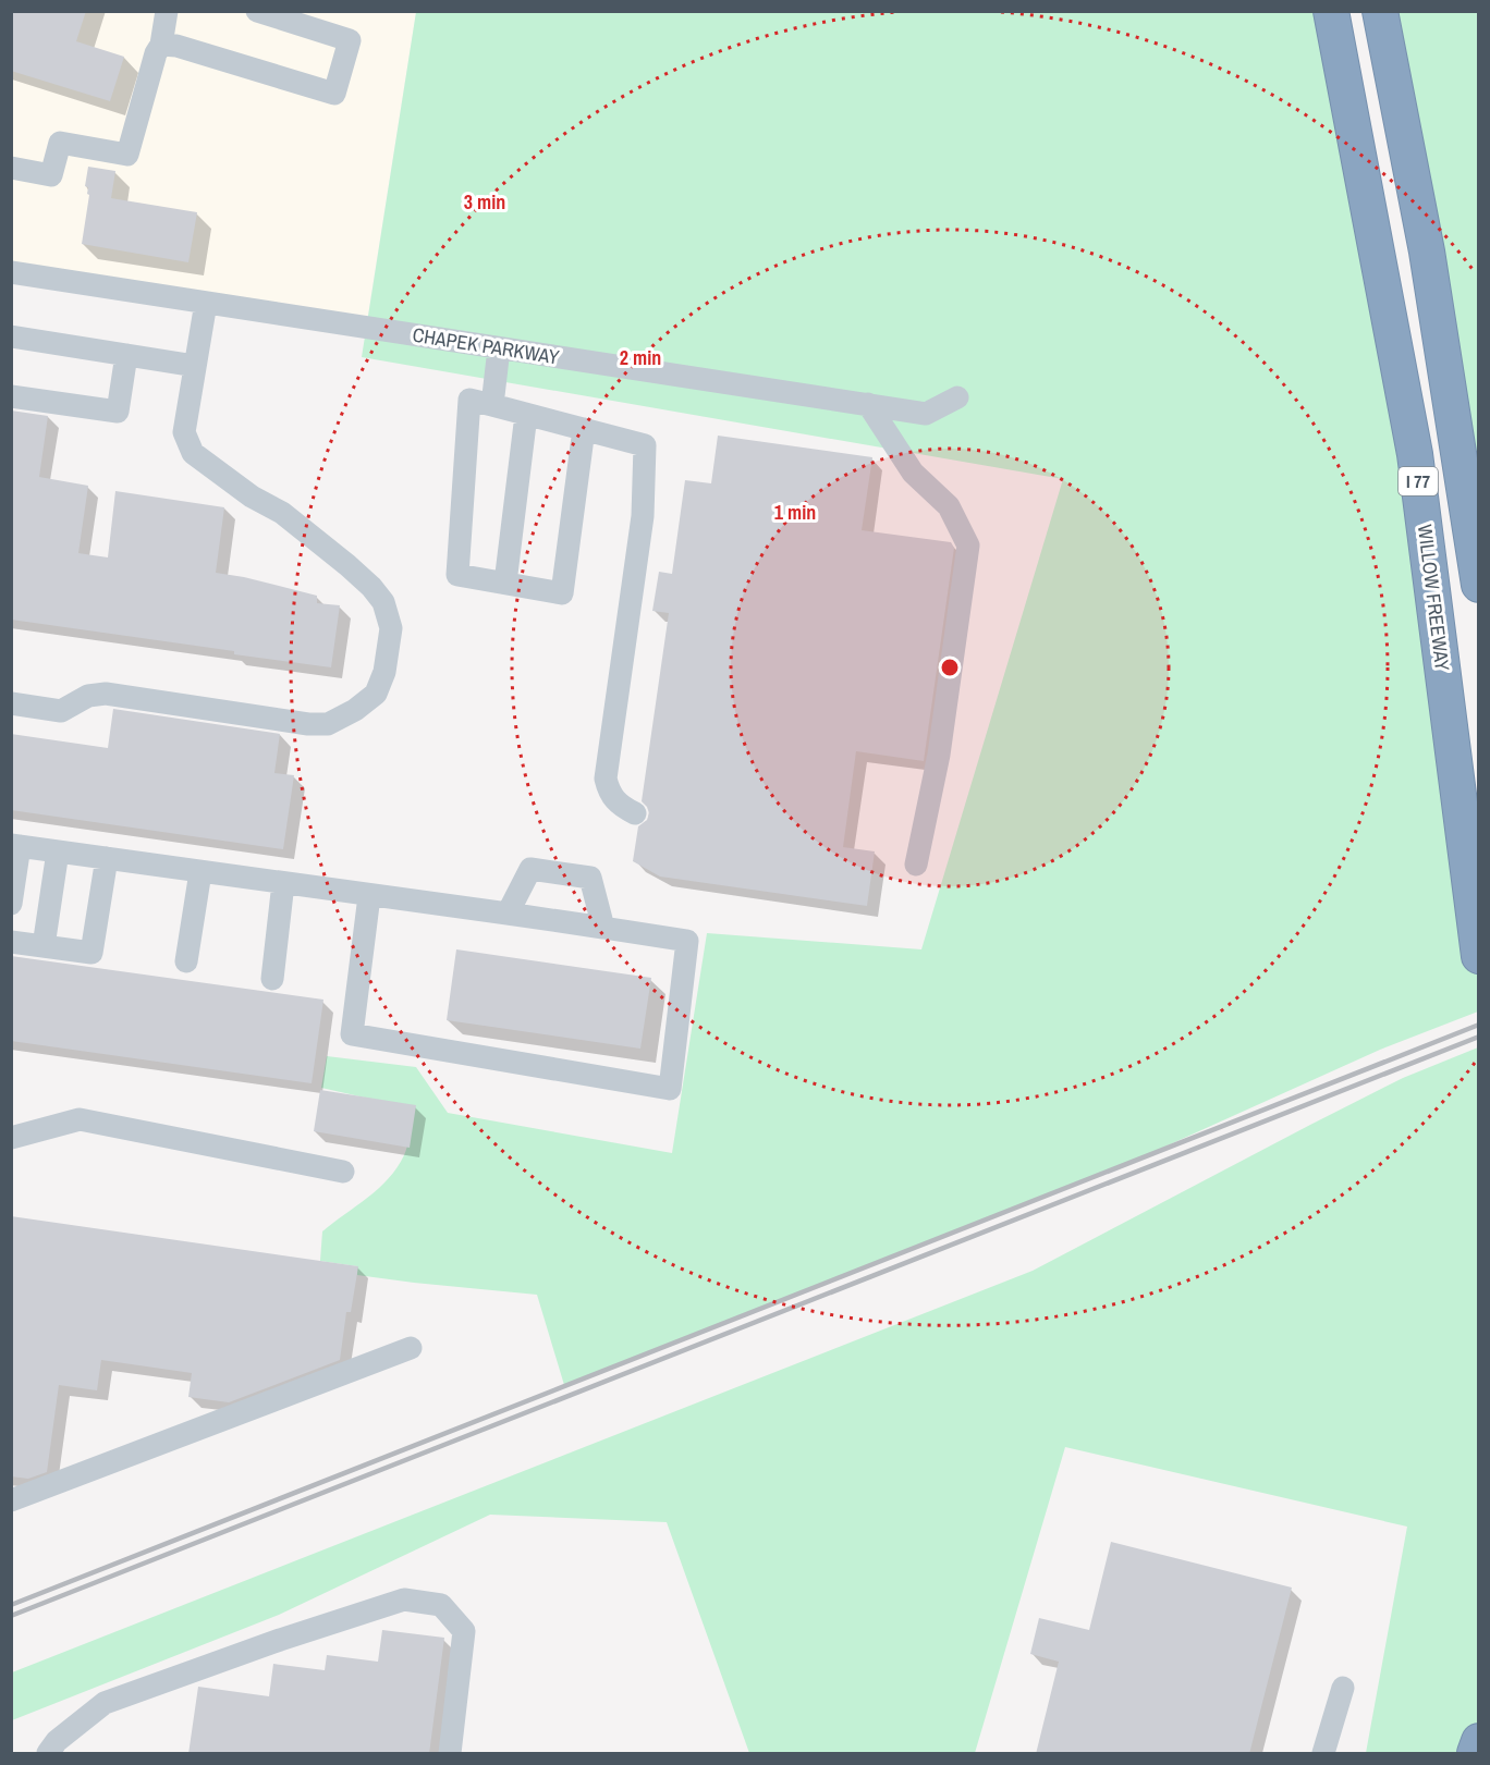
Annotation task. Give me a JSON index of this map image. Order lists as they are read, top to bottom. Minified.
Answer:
{"streets":{"highway":["I 77","WILLOW FREEWAY"],"street":["CHAPEK PARKWAY"]},"rings":["3 min","2 min","1 min"]}
